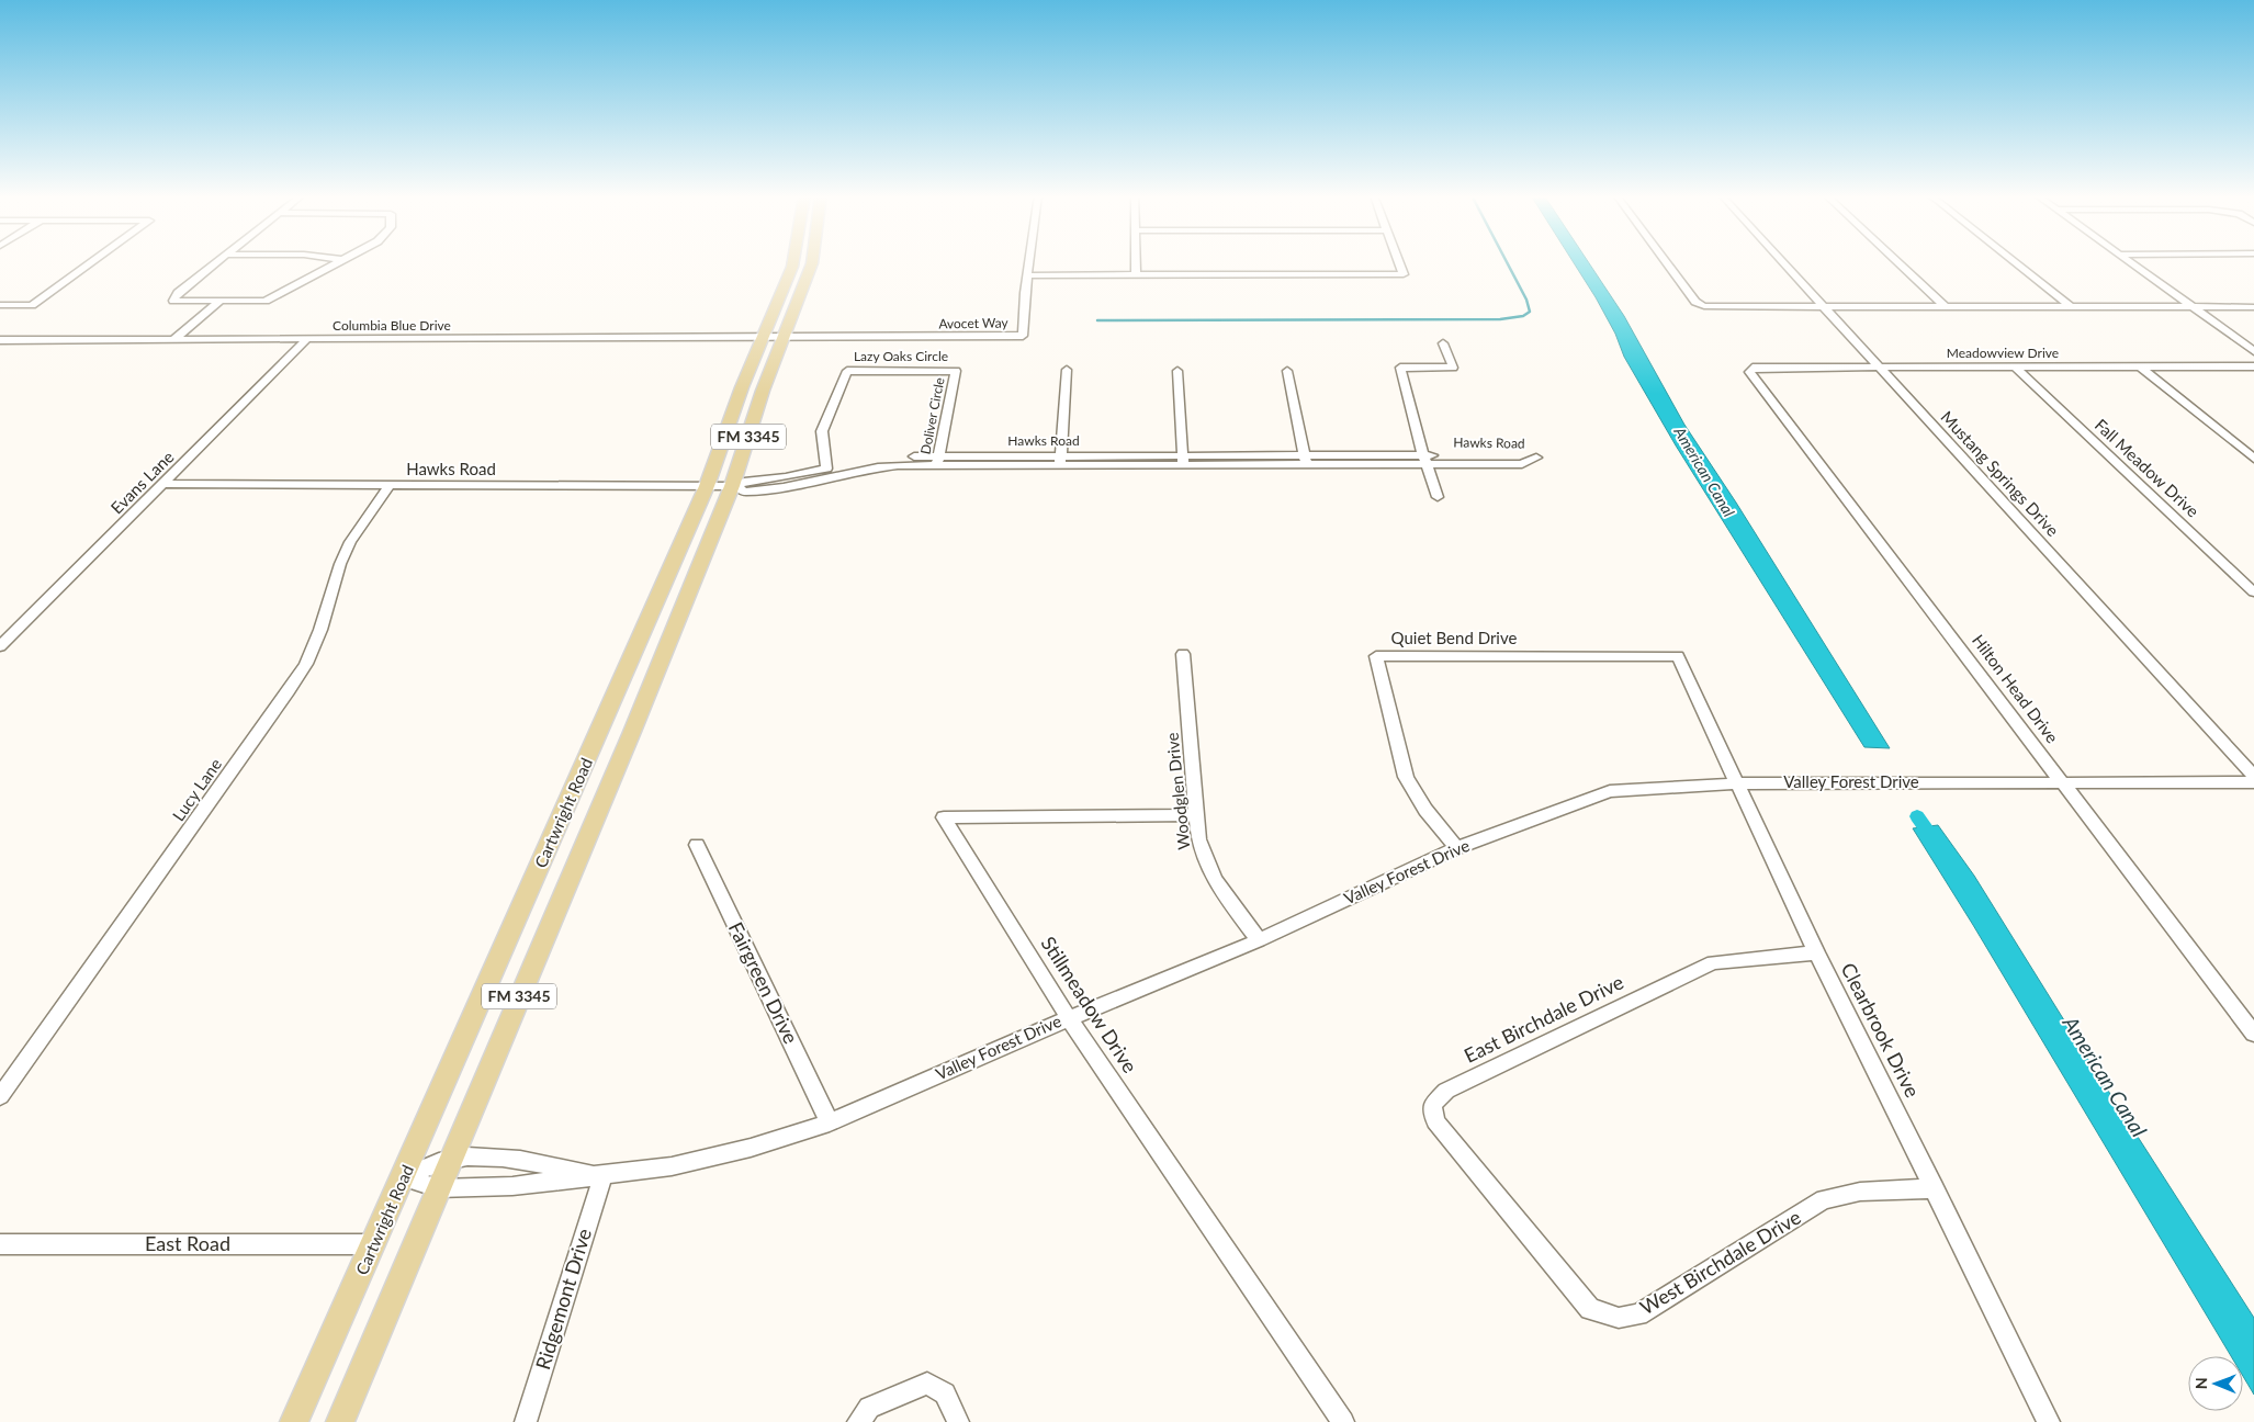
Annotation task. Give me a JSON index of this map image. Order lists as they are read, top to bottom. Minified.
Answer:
{"streets":{"main road":["FM 3345","Cartwright Road"],"street":["Avocet Way","Columbia Blue Drive","Meadowview Drive","Lazy Oaks Circle","Doliver Circle","Hawks Road","Fall Meadow Drive","Mustang Springs Drive","Evans Lane","Quiet Bend Drive","Hilton Head Drive","Valley Forest Drive","Lucy Lane","Woodglen Drive","Fairgreen Drive","Stillmeadow Drive","East Birchdale Drive","Clearbrook Drive","East Road","West Birchdale Drive","Ridgemont Drive"]},"crossings":[["Avocet Way","Columbia Blue Drive"],["Avocet Way","Cartwright Road"],["Columbia Blue Drive","Evans Lane"],["Columbia Blue Drive","Cartwright Road"],["Meadowview Drive","Fall Meadow Drive"],["Meadowview Drive","Mustang Springs Drive"],["Meadowview Drive","Hilton Head Drive"],["Lazy Oaks Circle","Doliver Circle"],["Lazy Oaks Circle","Hawks Road"],["Doliver Circle","Hawks Road"],["Hawks Road","Evans Lane"],["Hawks Road","Lucy Lane"],["Hawks Road","Cartwright Road"],["Quiet Bend Drive","Valley Forest Drive"],["Quiet Bend Drive","Clearbrook Drive"],["Hilton Head Drive","Valley Forest Drive"],["Valley Forest Drive","Woodglen Drive"],["Valley Forest Drive","Cartwright Road"],["Valley Forest Drive","Fairgreen Drive"],["Valley Forest Drive","Stillmeadow Drive"],["Valley Forest Drive","Clearbrook Drive"],["Valley Forest Drive","Ridgemont Drive"],["Woodglen Drive","Stillmeadow Drive"],["Cartwright Road","East Road"],["East Birchdale Drive","Clearbrook Drive"],["East Birchdale Drive","West Birchdale Drive"],["Clearbrook Drive","West Birchdale Drive"]],"water":["American Canal"],"north":"left"}
